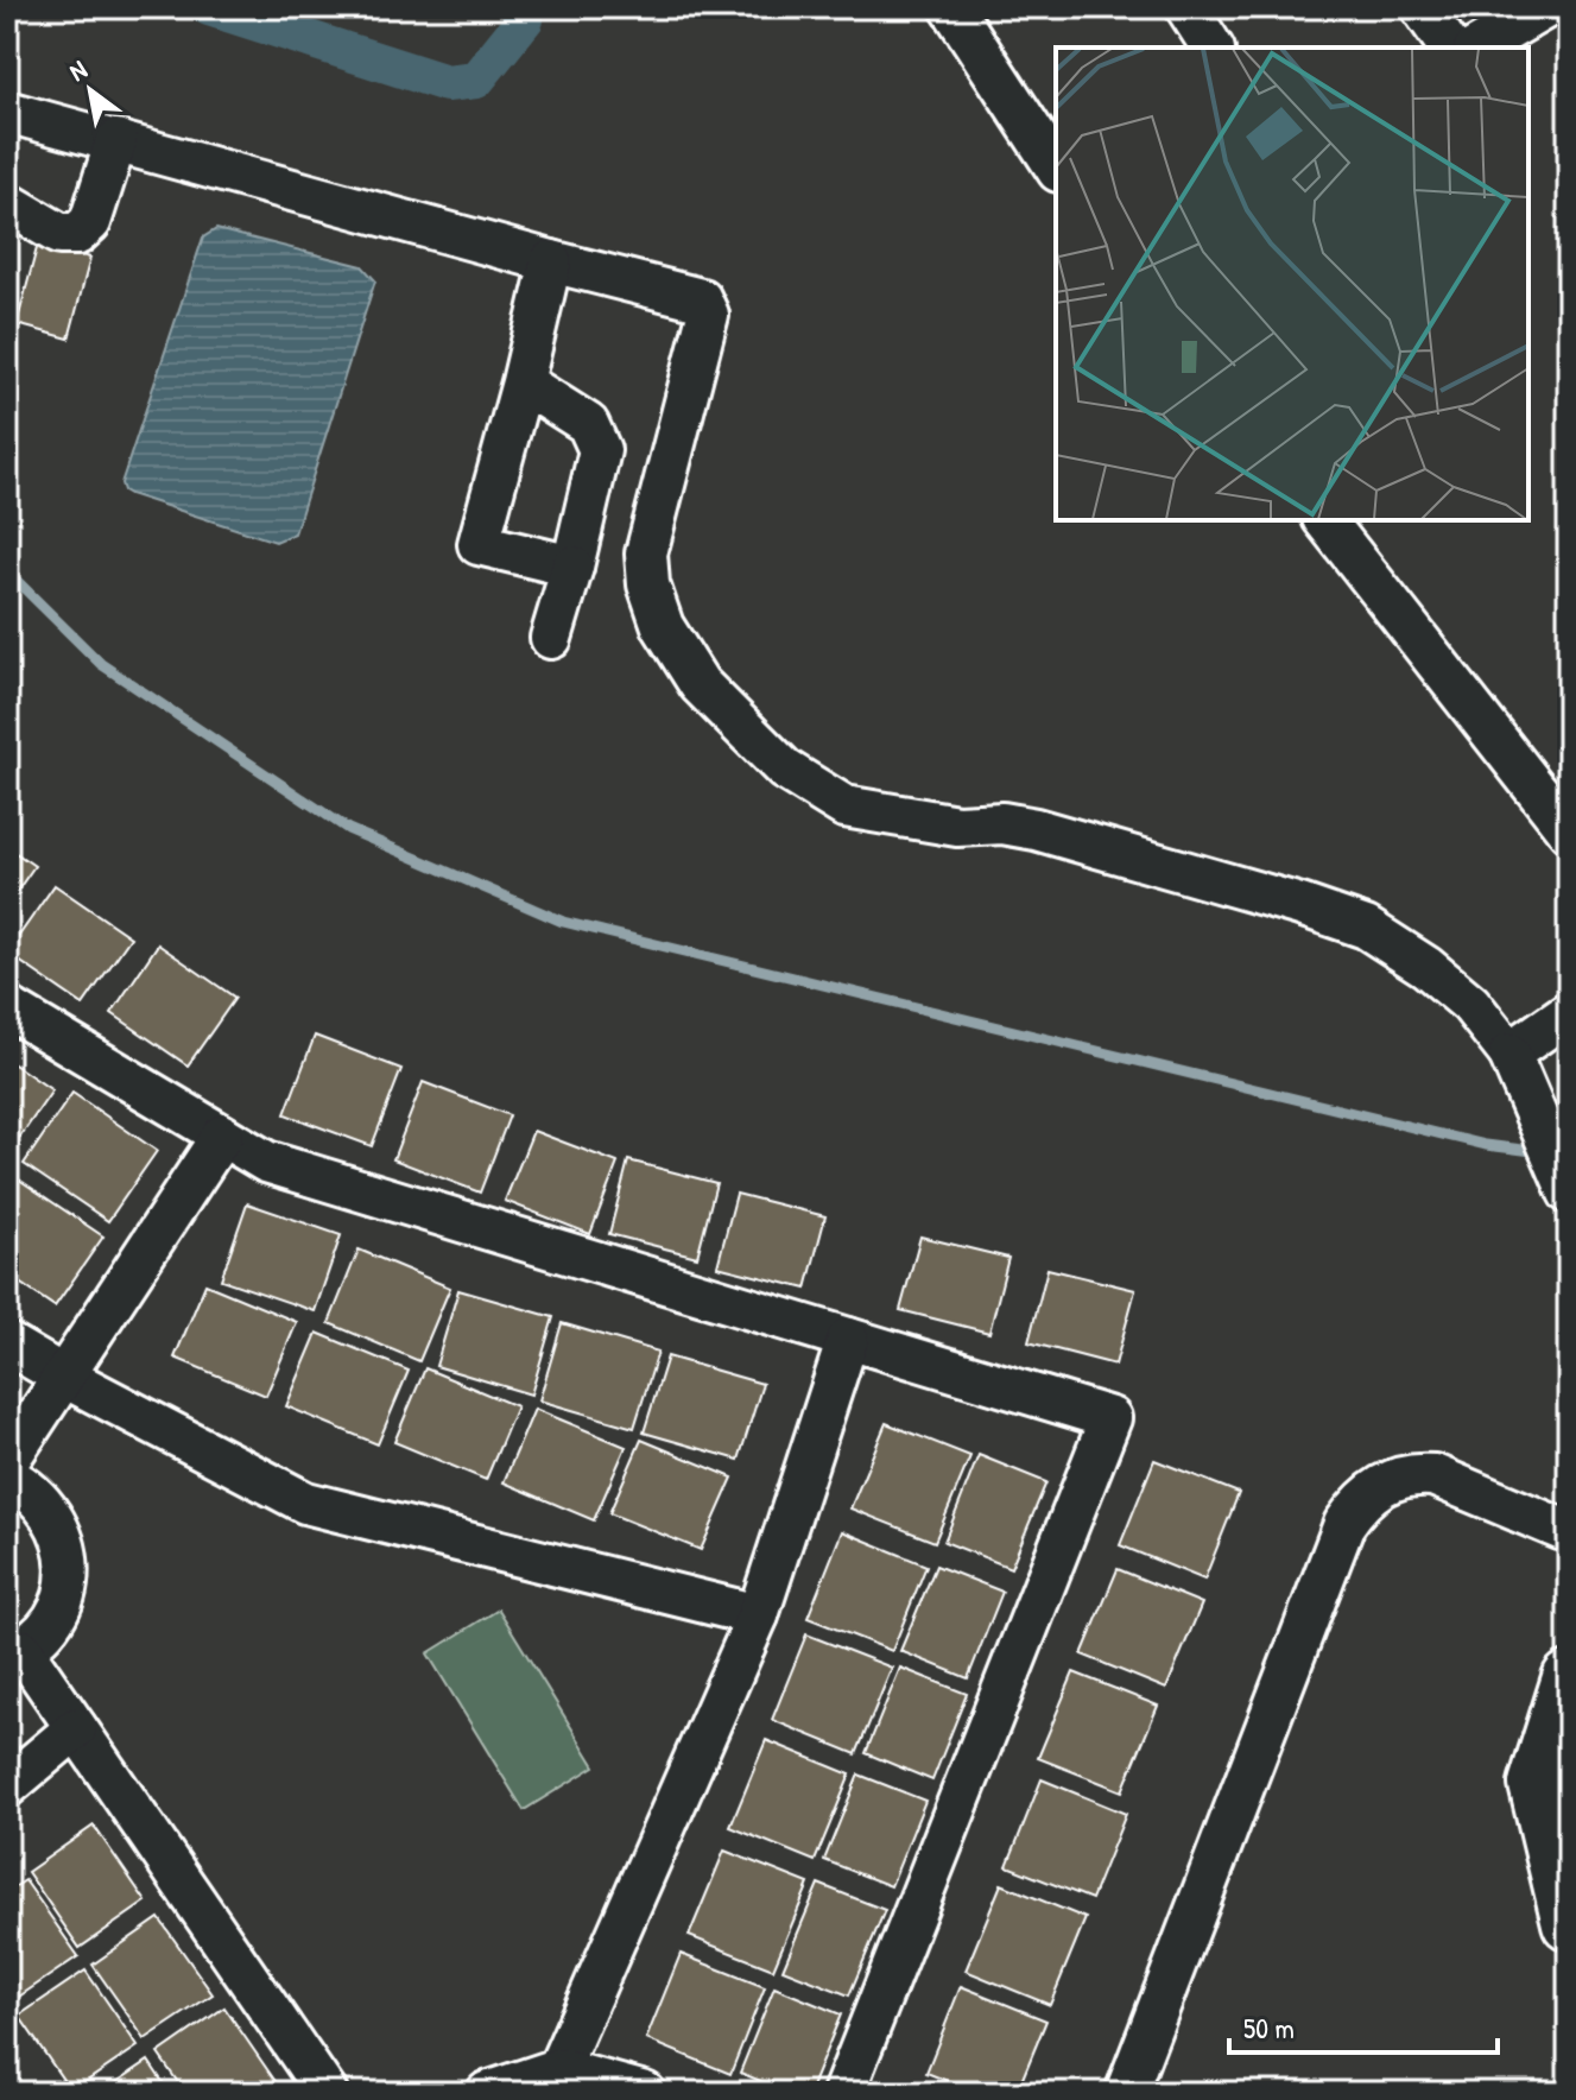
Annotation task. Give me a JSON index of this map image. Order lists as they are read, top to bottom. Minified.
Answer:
{"scale_bar":"50 m","north":"top left"}
